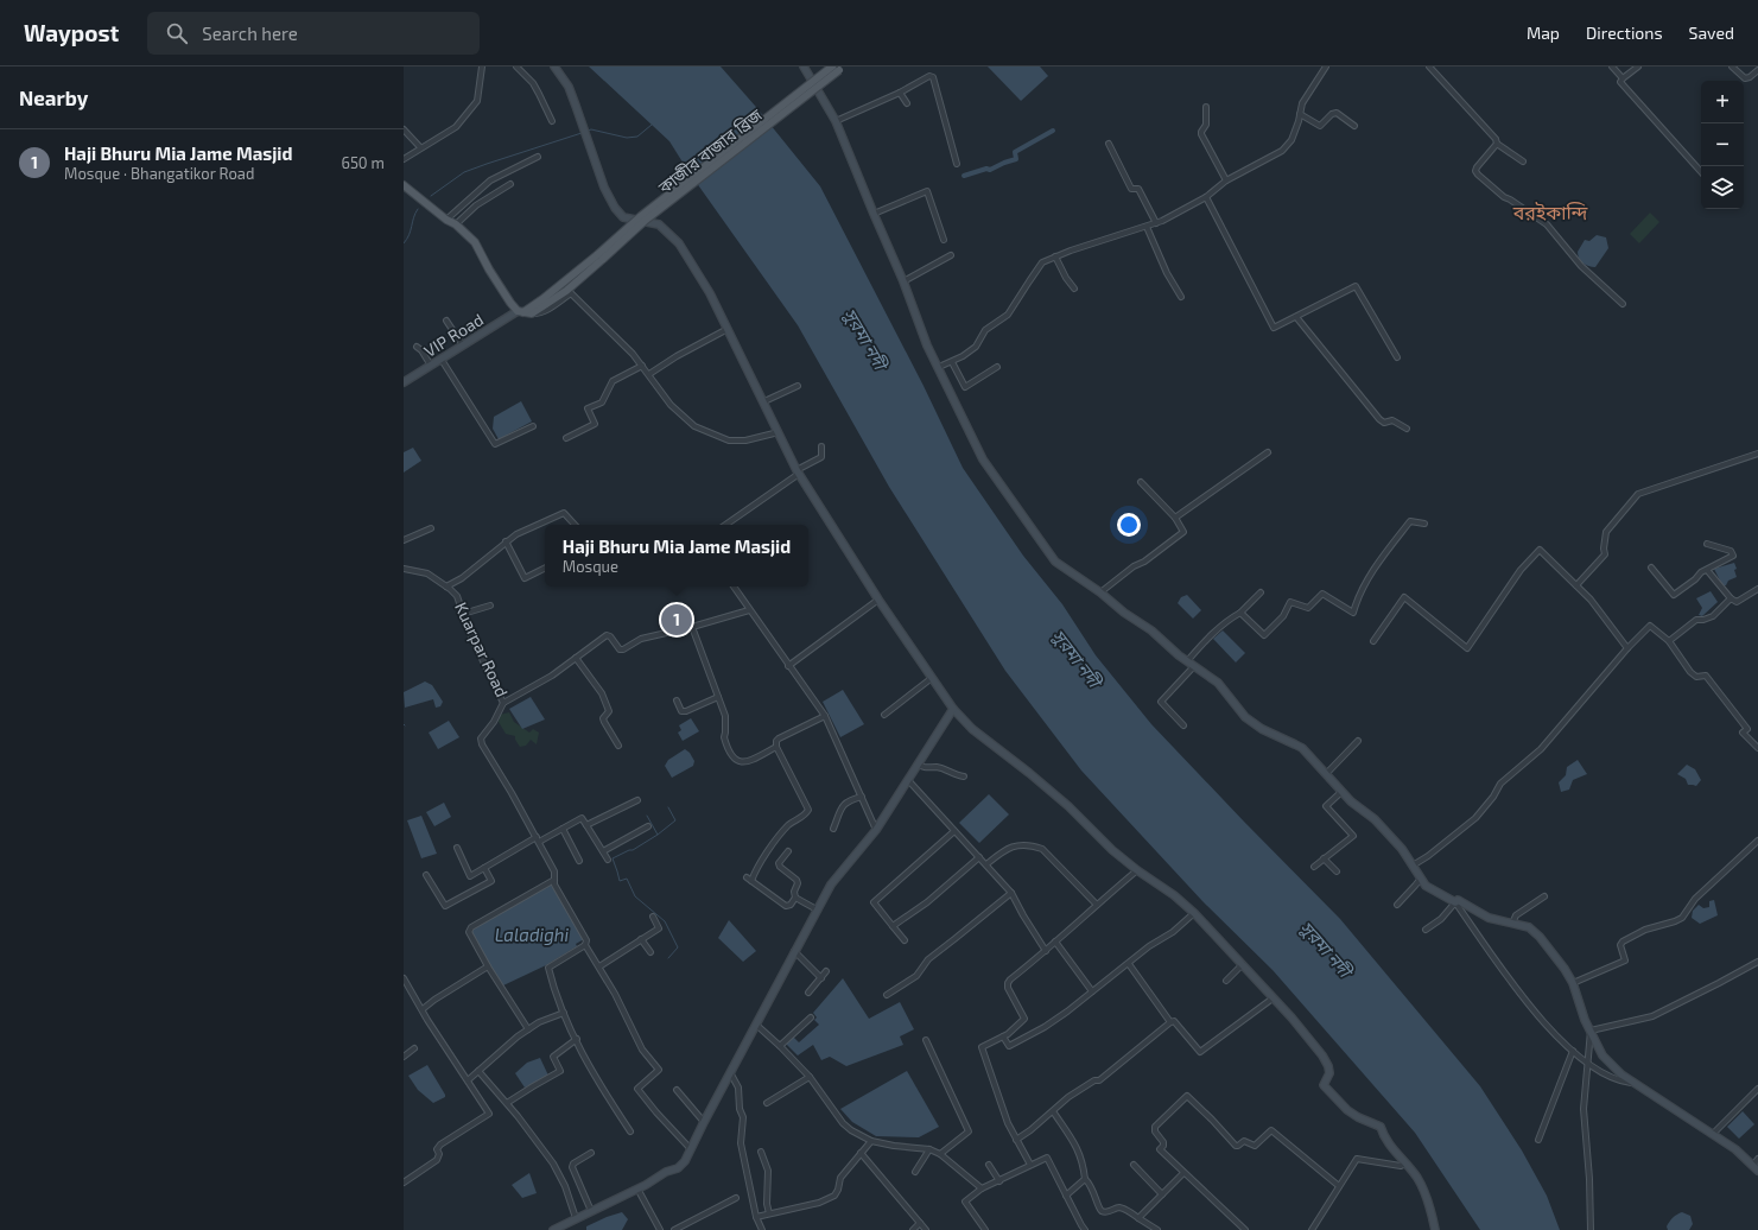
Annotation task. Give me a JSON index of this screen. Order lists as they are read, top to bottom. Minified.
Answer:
{"streets":{"main road":["কাজীর বাজার ব্রিজ"],"street":["VIP Road","Kuarpar Road"]},"crossings":[["কাজীর বাজার ব্রিজ","VIP Road"]],"districts":["বরইকান্দি"],"water":["সুরমা নদী","Laladighi"],"page":{"header":"Waypost","search":"Search here","nav":["Map","Directions","Saved"],"heading":"Nearby","map_buttons":["+","−"],"list":[{"mark":"1","name":"Haji Bhuru Mia Jame Masjid","note":"Mosque · Bhangatikor Road","value":"650 m"}],"popup":["Haji Bhuru Mia Jame Masjid","Mosque"],"pins":"1"}}
